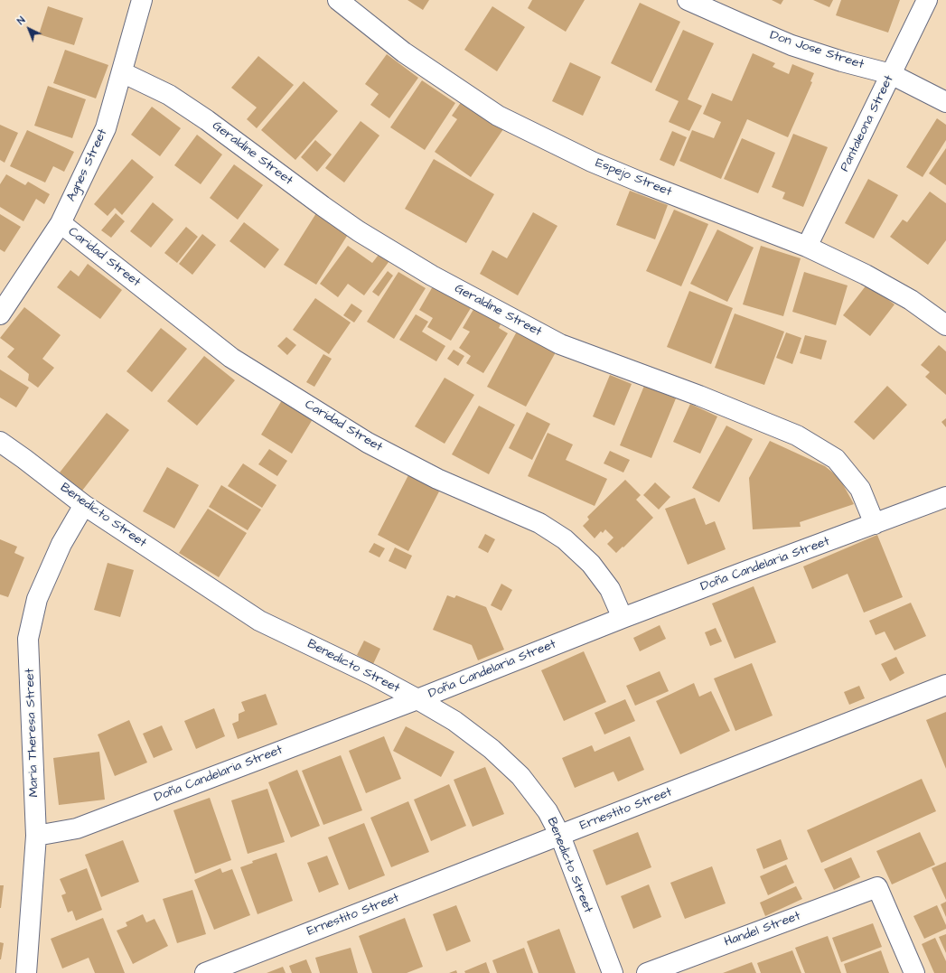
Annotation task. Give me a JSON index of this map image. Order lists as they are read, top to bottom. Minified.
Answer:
{"streets":{"street":["Don Jose Street","Pantaleona Street","Geraldine Street","Agnes Street","Espejo Street","Caridad Street","Benedicto Street","Doña Candelaria Street","Maria Theresa Street","Ernestito Street","Handel Street"]},"crossings":[["Don Jose Street","Pantaleona Street"],["Pantaleona Street","Espejo Street"],["Geraldine Street","Agnes Street"],["Geraldine Street","Doña Candelaria Street"],["Agnes Street","Caridad Street"],["Caridad Street","Doña Candelaria Street"],["Benedicto Street","Doña Candelaria Street"],["Benedicto Street","Maria Theresa Street"],["Benedicto Street","Ernestito Street"],["Doña Candelaria Street","Maria Theresa Street"]],"north":"top left"}
